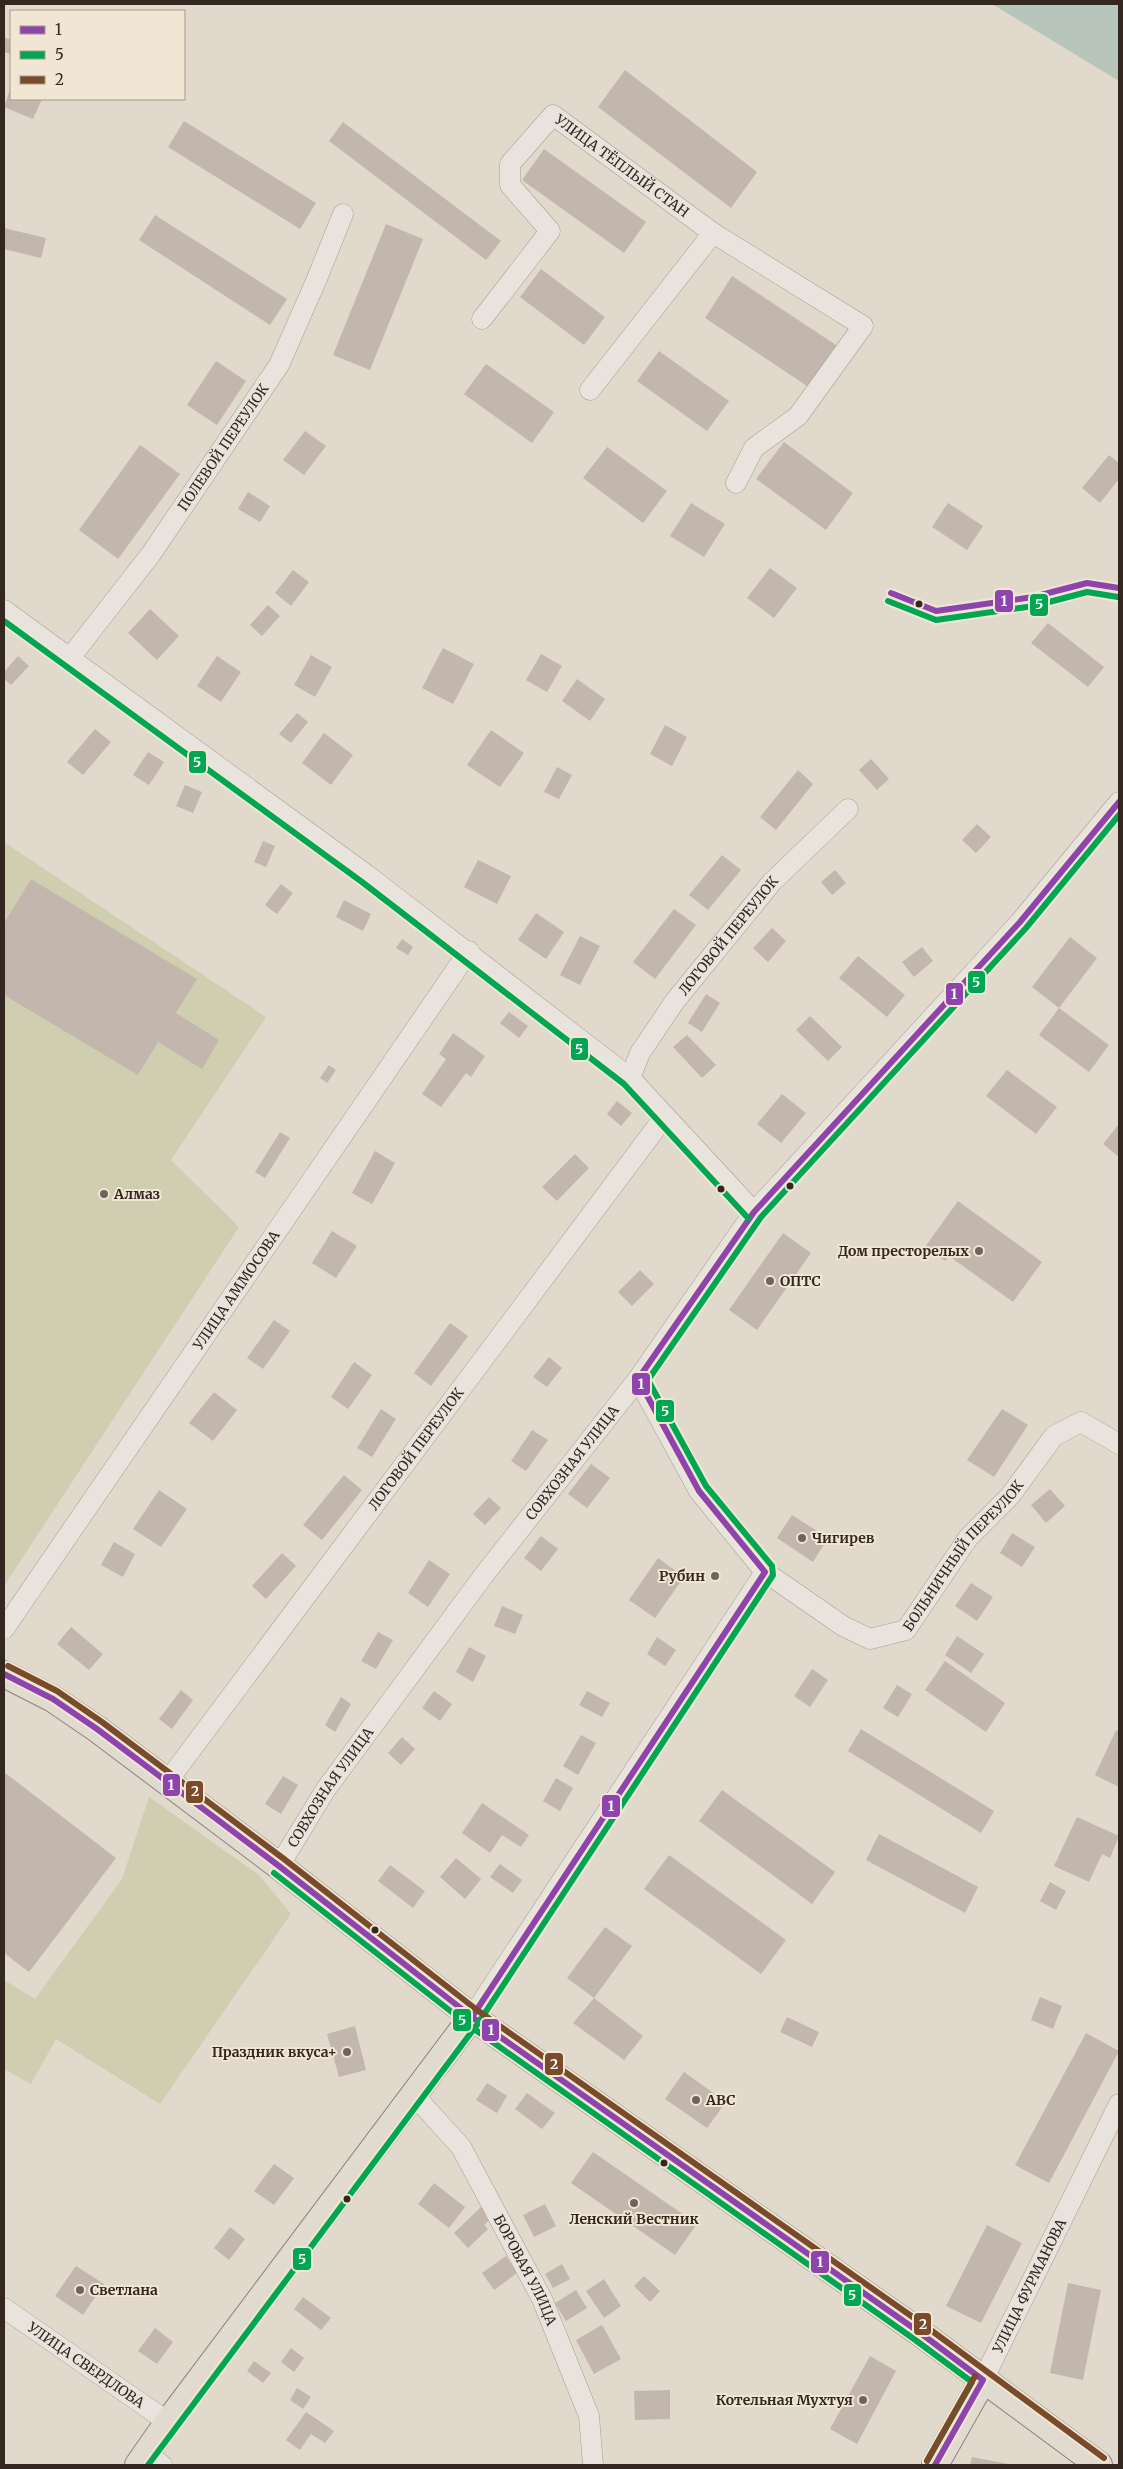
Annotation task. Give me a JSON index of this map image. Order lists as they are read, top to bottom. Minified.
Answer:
{"streets":{"main road":["УЛИЦА ФУРМАНОВА"],"street":["УЛИЦА ТЁПЛЫЙ СТАН","ПОЛЕВОЙ ПЕРЕУЛОК","ЛОГОВОЙ ПЕРЕУЛОК","УЛИЦА АММОСОВА","СОВХОЗНАЯ УЛИЦА","БОЛЬНИЧНЫЙ ПЕРЕУЛОК","БОРОВАЯ УЛИЦА","УЛИЦА СВЕРДЛОВА"]},"places":["Алмаз","Дом престорелых","ОПТС","Чигирев","Рубин","Праздник вкуса+","ABC","Ленский Вестник","Светлана","Котельная Мухтуя"],"lines":["transit line 1","transit line 5","transit line 2"],"legend":["1","5","2"]}
